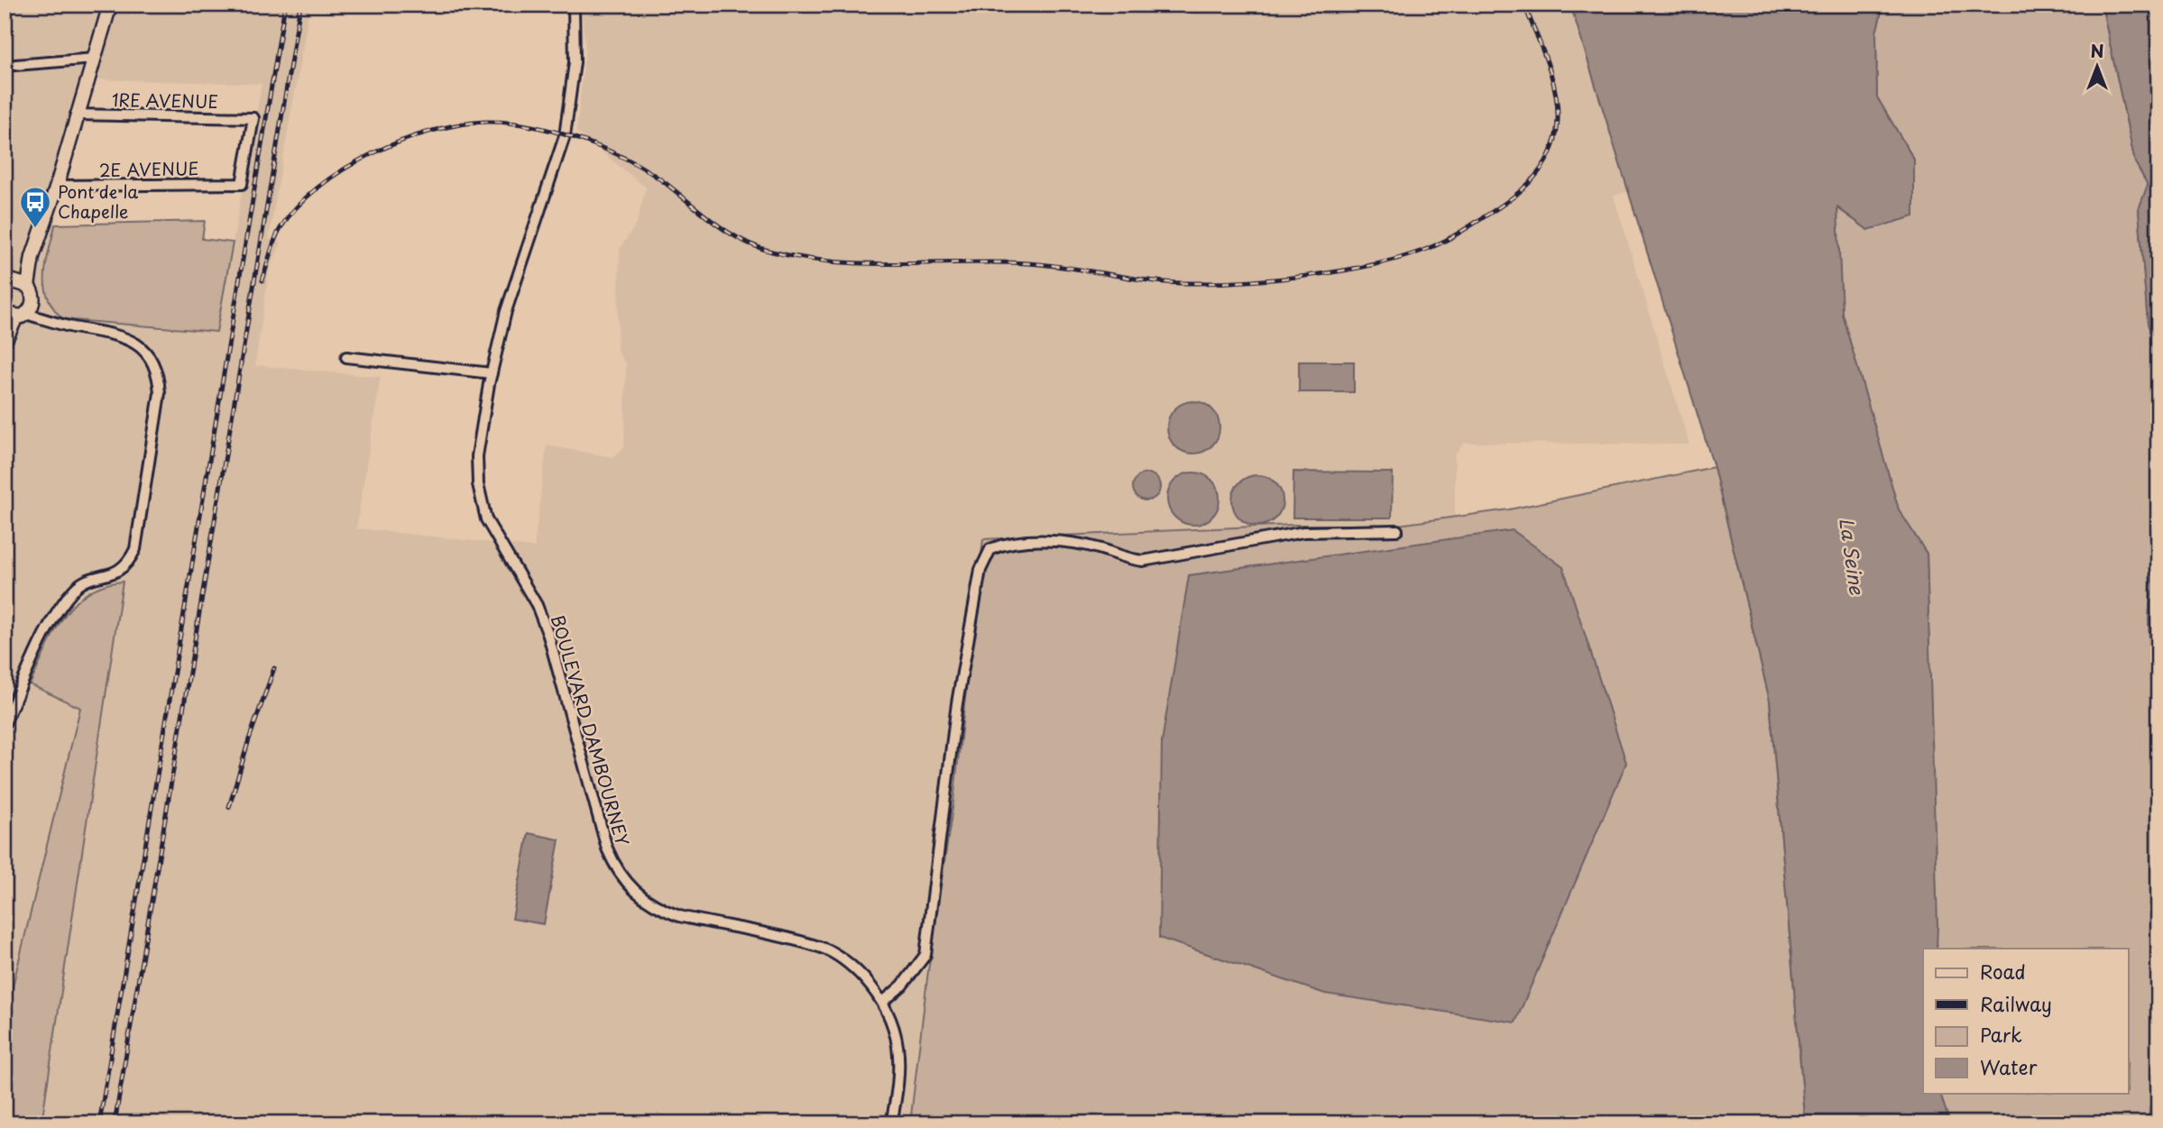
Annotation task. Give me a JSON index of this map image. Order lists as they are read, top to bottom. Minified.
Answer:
{"streets":{"street":["1RE AVENUE","2E AVENUE","BOULEVARD DAMBOURNEY"]},"crossings":[["1RE AVENUE","2E AVENUE"]],"water":["La Seine"],"places":{"bus stop":["Pont de la Chapelle"]},"legend":["Road","Railway","Park","Water"],"north":"top"}
